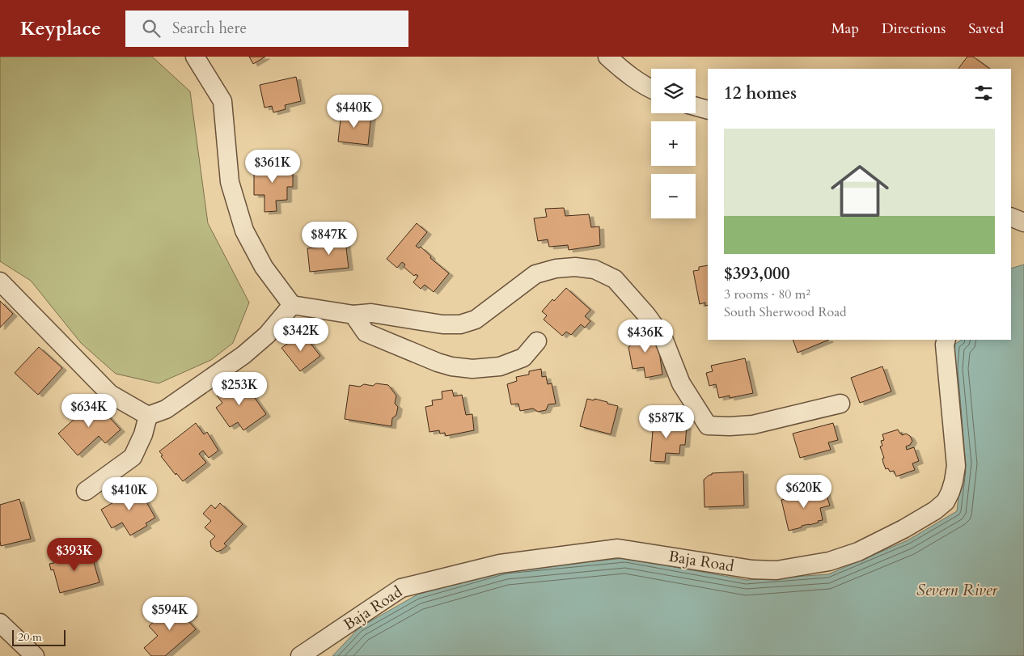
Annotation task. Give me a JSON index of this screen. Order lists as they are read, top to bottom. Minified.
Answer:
{"streets":{"street":["Baja Road"]},"water":["Severn River"],"scale_bar":"20 m","page":{"header":"Keyplace","search":"Search here","nav":["Map","Directions","Saved"],"map_buttons":["+","−"],"heading":"12 homes","price":["$440K","$361K","$847K","$342K","$436K","$253K","$634K","$587K","$620K","$410K","$393K","$594K"],"list":[{"name":"$393,000","note":"3 rooms · 80 m² · South Sherwood Road"}],"scale":"20 m"}}
